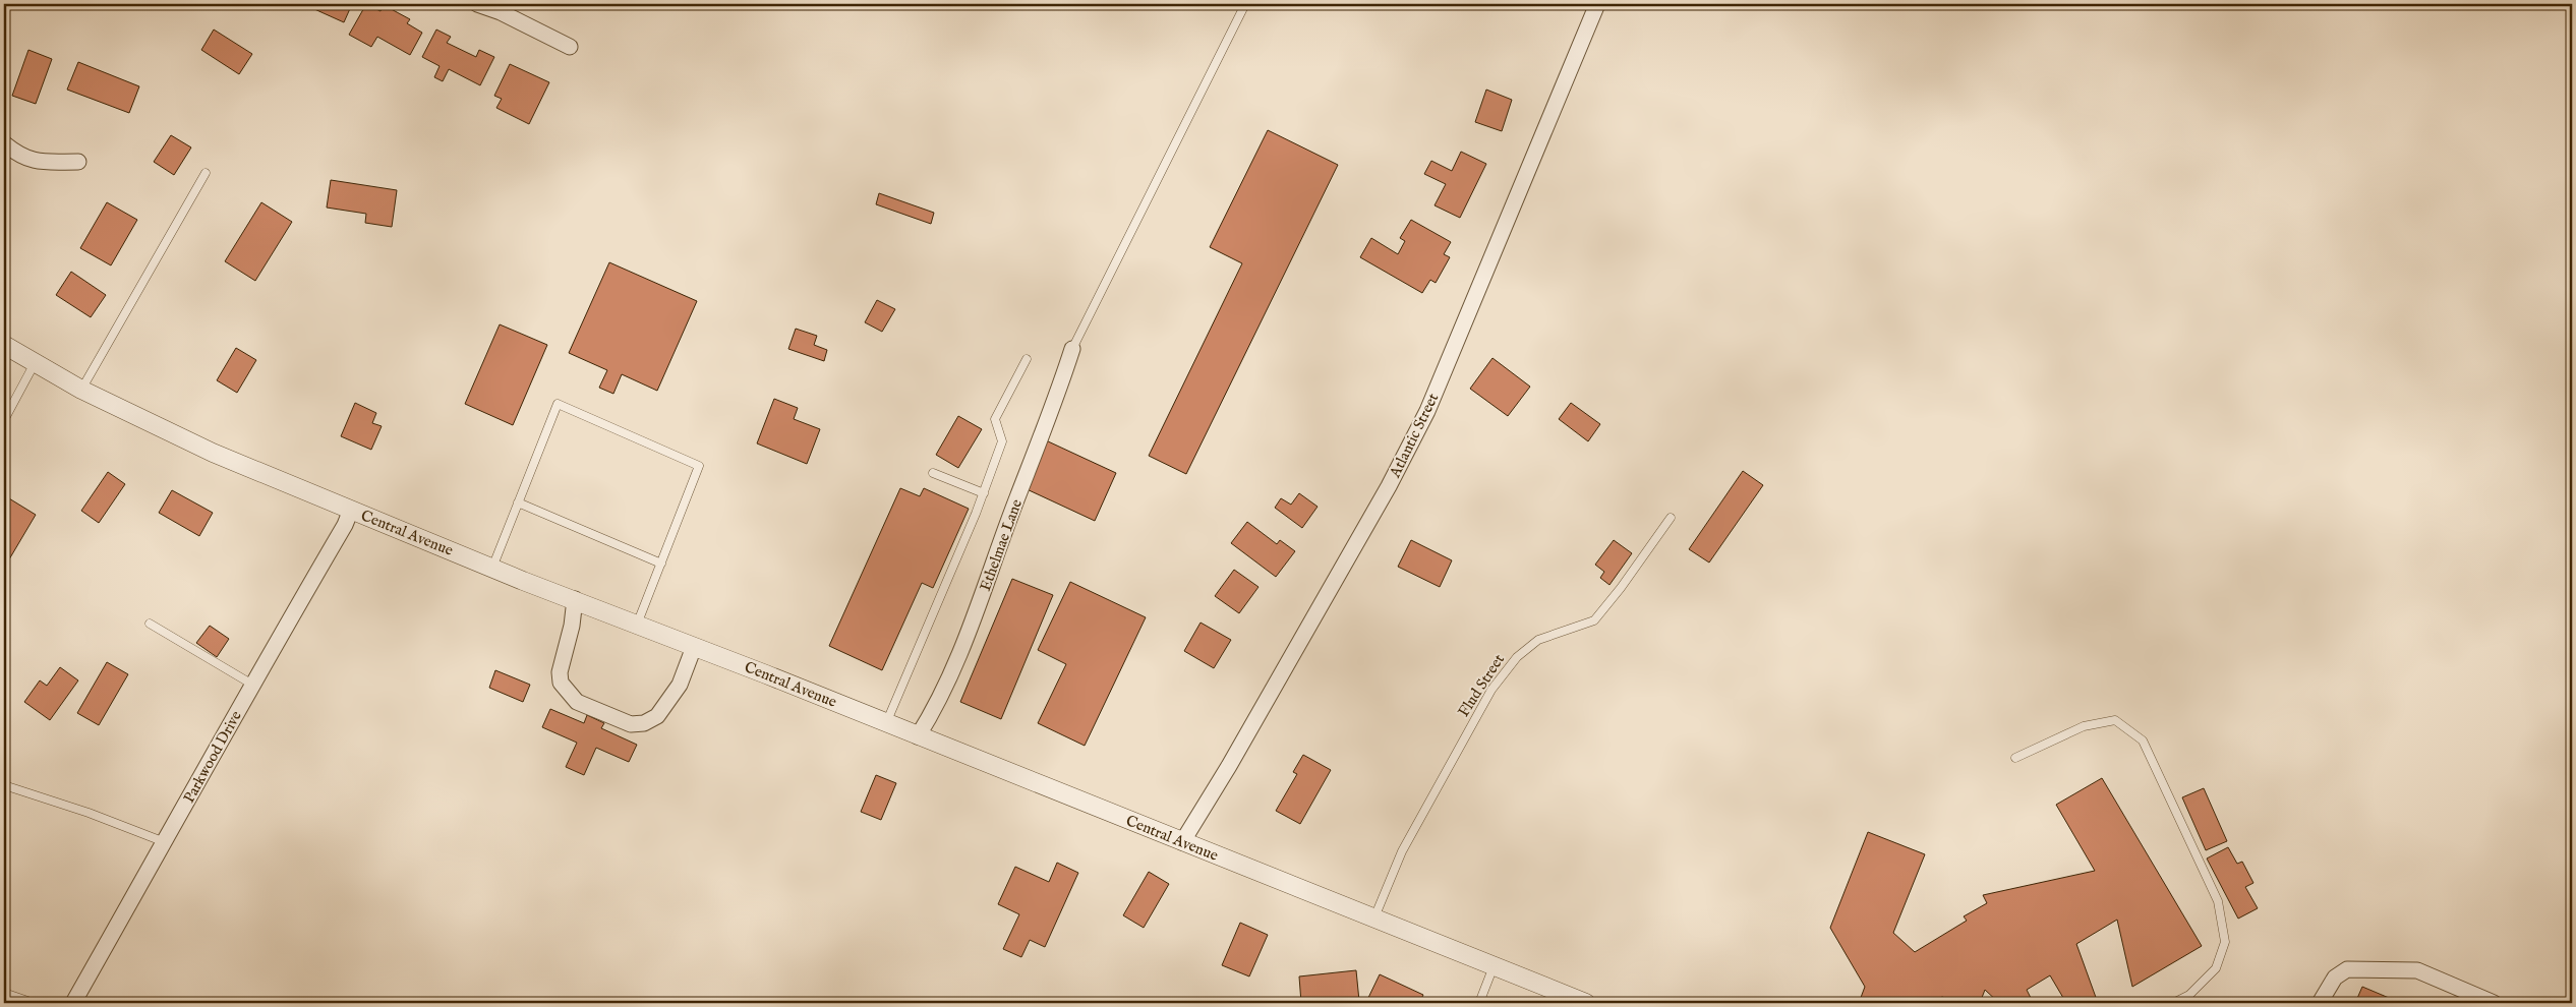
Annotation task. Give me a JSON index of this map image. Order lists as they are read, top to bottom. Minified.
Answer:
{"streets":{"street":["Atlantic Street","Central Avenue","Ethelmae Lane","Parkwood Drive"],"lane":["Flud Street"]},"crossings":[["Atlantic Street","Central Avenue"],["Central Avenue","Ethelmae Lane"],["Central Avenue","Flud Street"],["Central Avenue","Parkwood Drive"]]}
